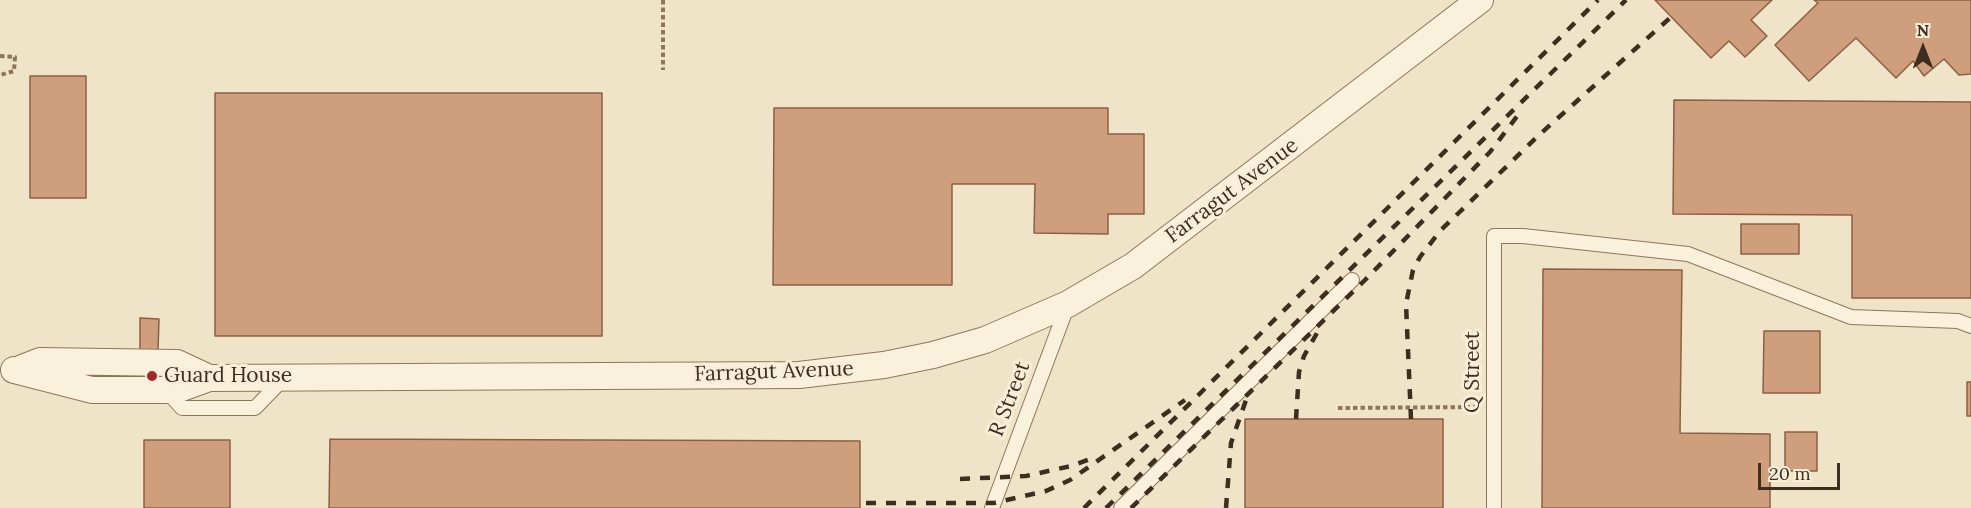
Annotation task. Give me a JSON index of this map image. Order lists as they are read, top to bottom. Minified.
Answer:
{"streets":{"street":["Farragut Avenue"],"lane":["Q Street","R Street"]},"crossings":[["Farragut Avenue","R Street"]],"places":["Guard House"],"scale_bar":"20 m","north":"top"}
